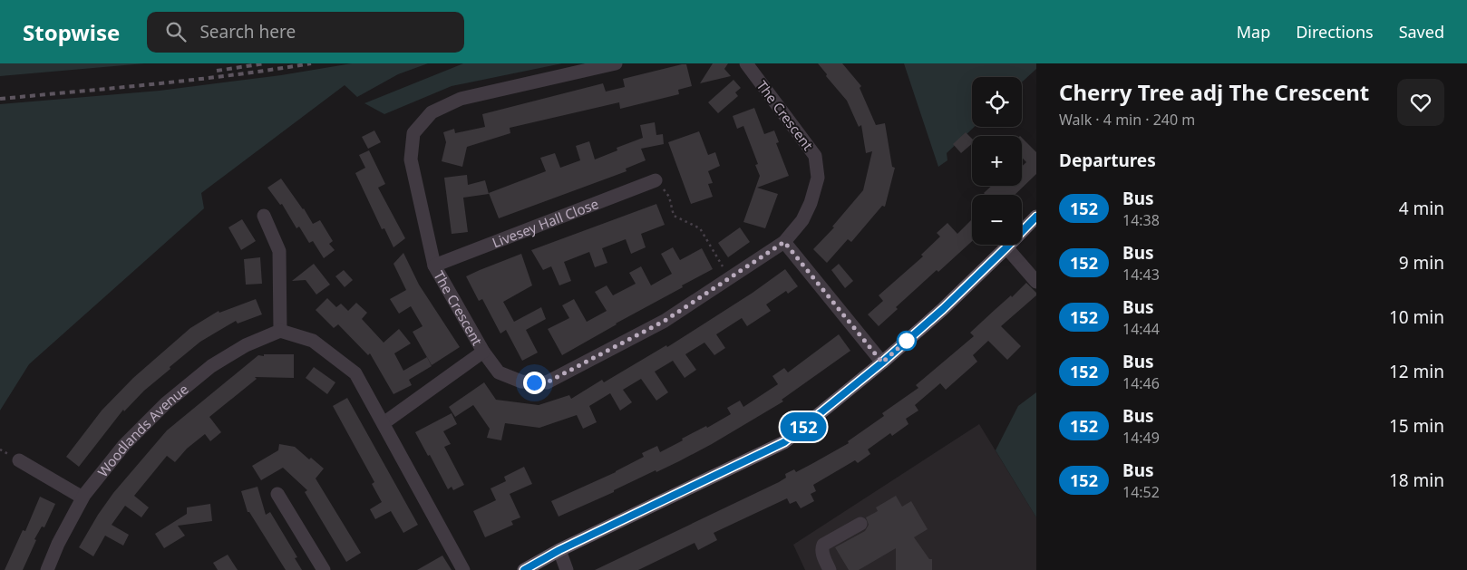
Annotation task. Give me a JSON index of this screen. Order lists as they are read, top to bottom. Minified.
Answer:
{"streets":{"street":["The Crescent","Livesey Hall Close","Woodlands Avenue"]},"crossings":[["The Crescent","Livesey Hall Close"]],"lines":["bus line 152"],"page":{"header":"Stopwise","search":"Search here","nav":["Map","Directions","Saved"],"on_map":"152","heading":[["Cherry Tree adj The Crescent","Walk · 4 min · 240 m"],"Departures"],"map_buttons":["+","−"],"list":[{"mark":"152","name":"Bus","note":"14:38","value":"4 min"},{"mark":"152","name":"Bus","note":"14:43","value":"9 min"},{"mark":"152","name":"Bus","note":"14:44","value":"10 min"},{"mark":"152","name":"Bus","note":"14:46","value":"12 min"},{"mark":"152","name":"Bus","note":"14:49","value":"15 min"},{"mark":"152","name":"Bus","note":"14:52","value":"18 min"}]}}
